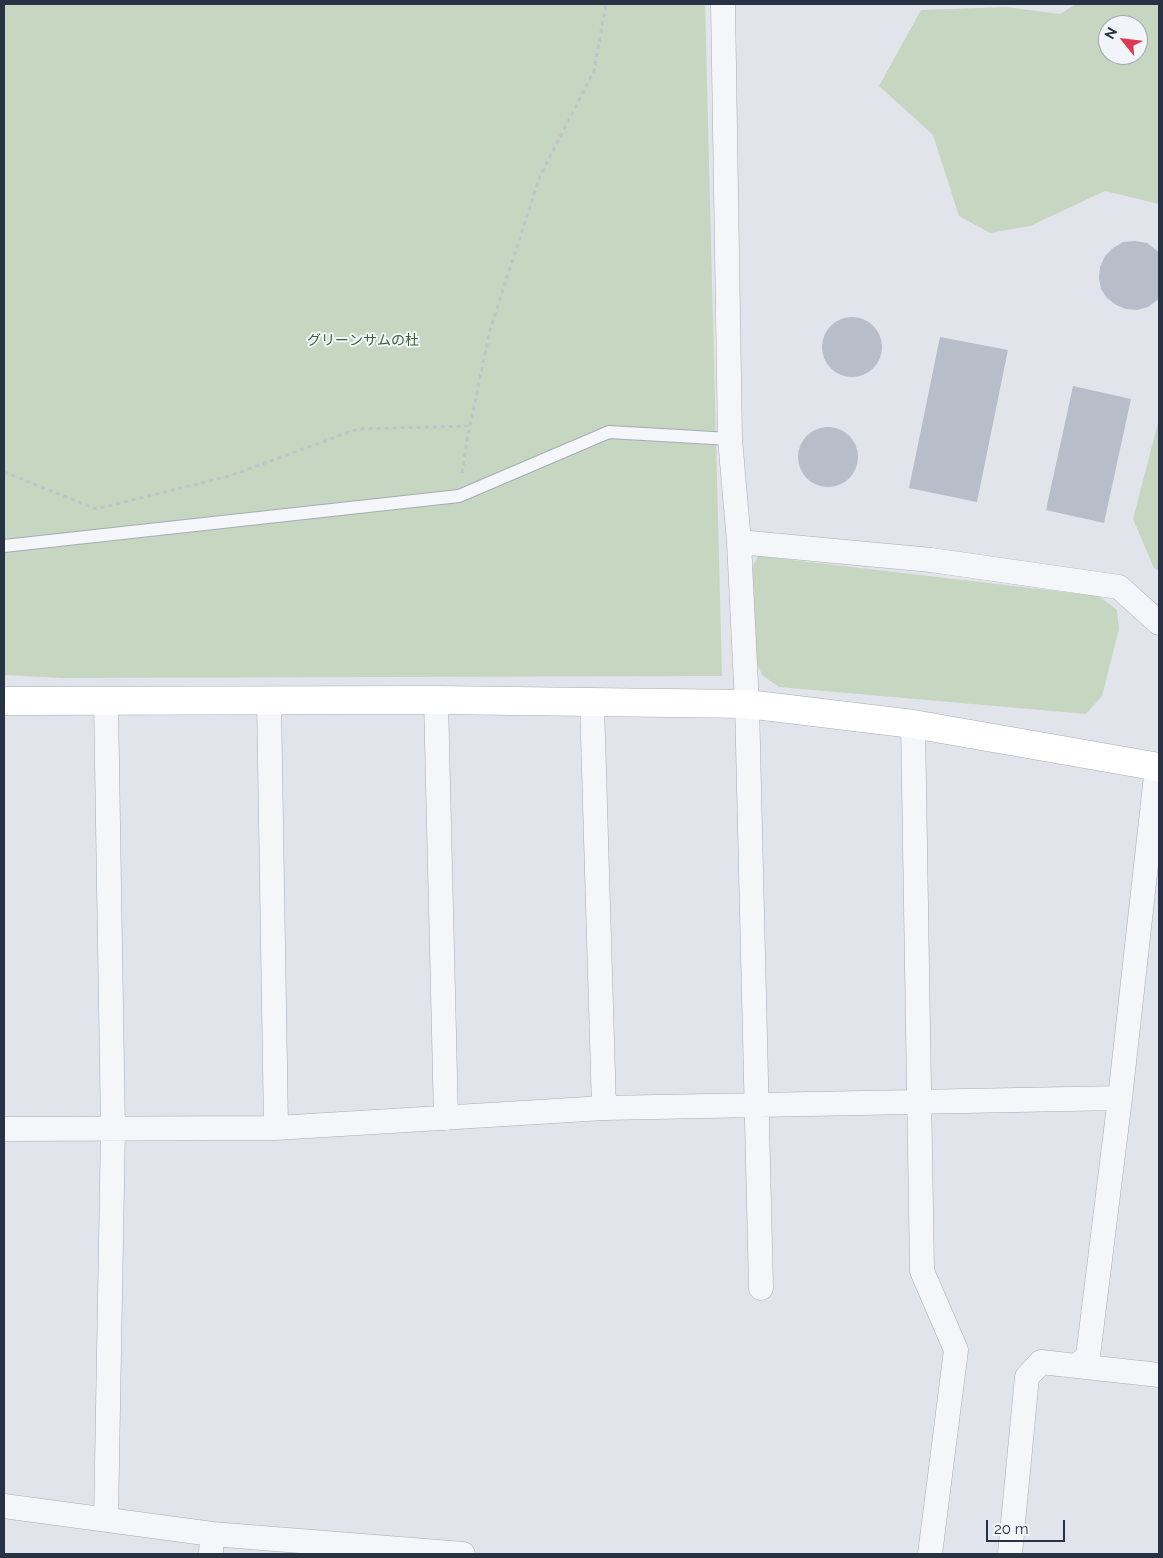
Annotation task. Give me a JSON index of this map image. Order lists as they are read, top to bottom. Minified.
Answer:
{"parks":["グリーンサムの杜"],"scale_bar":"20 m","north":"top left"}
